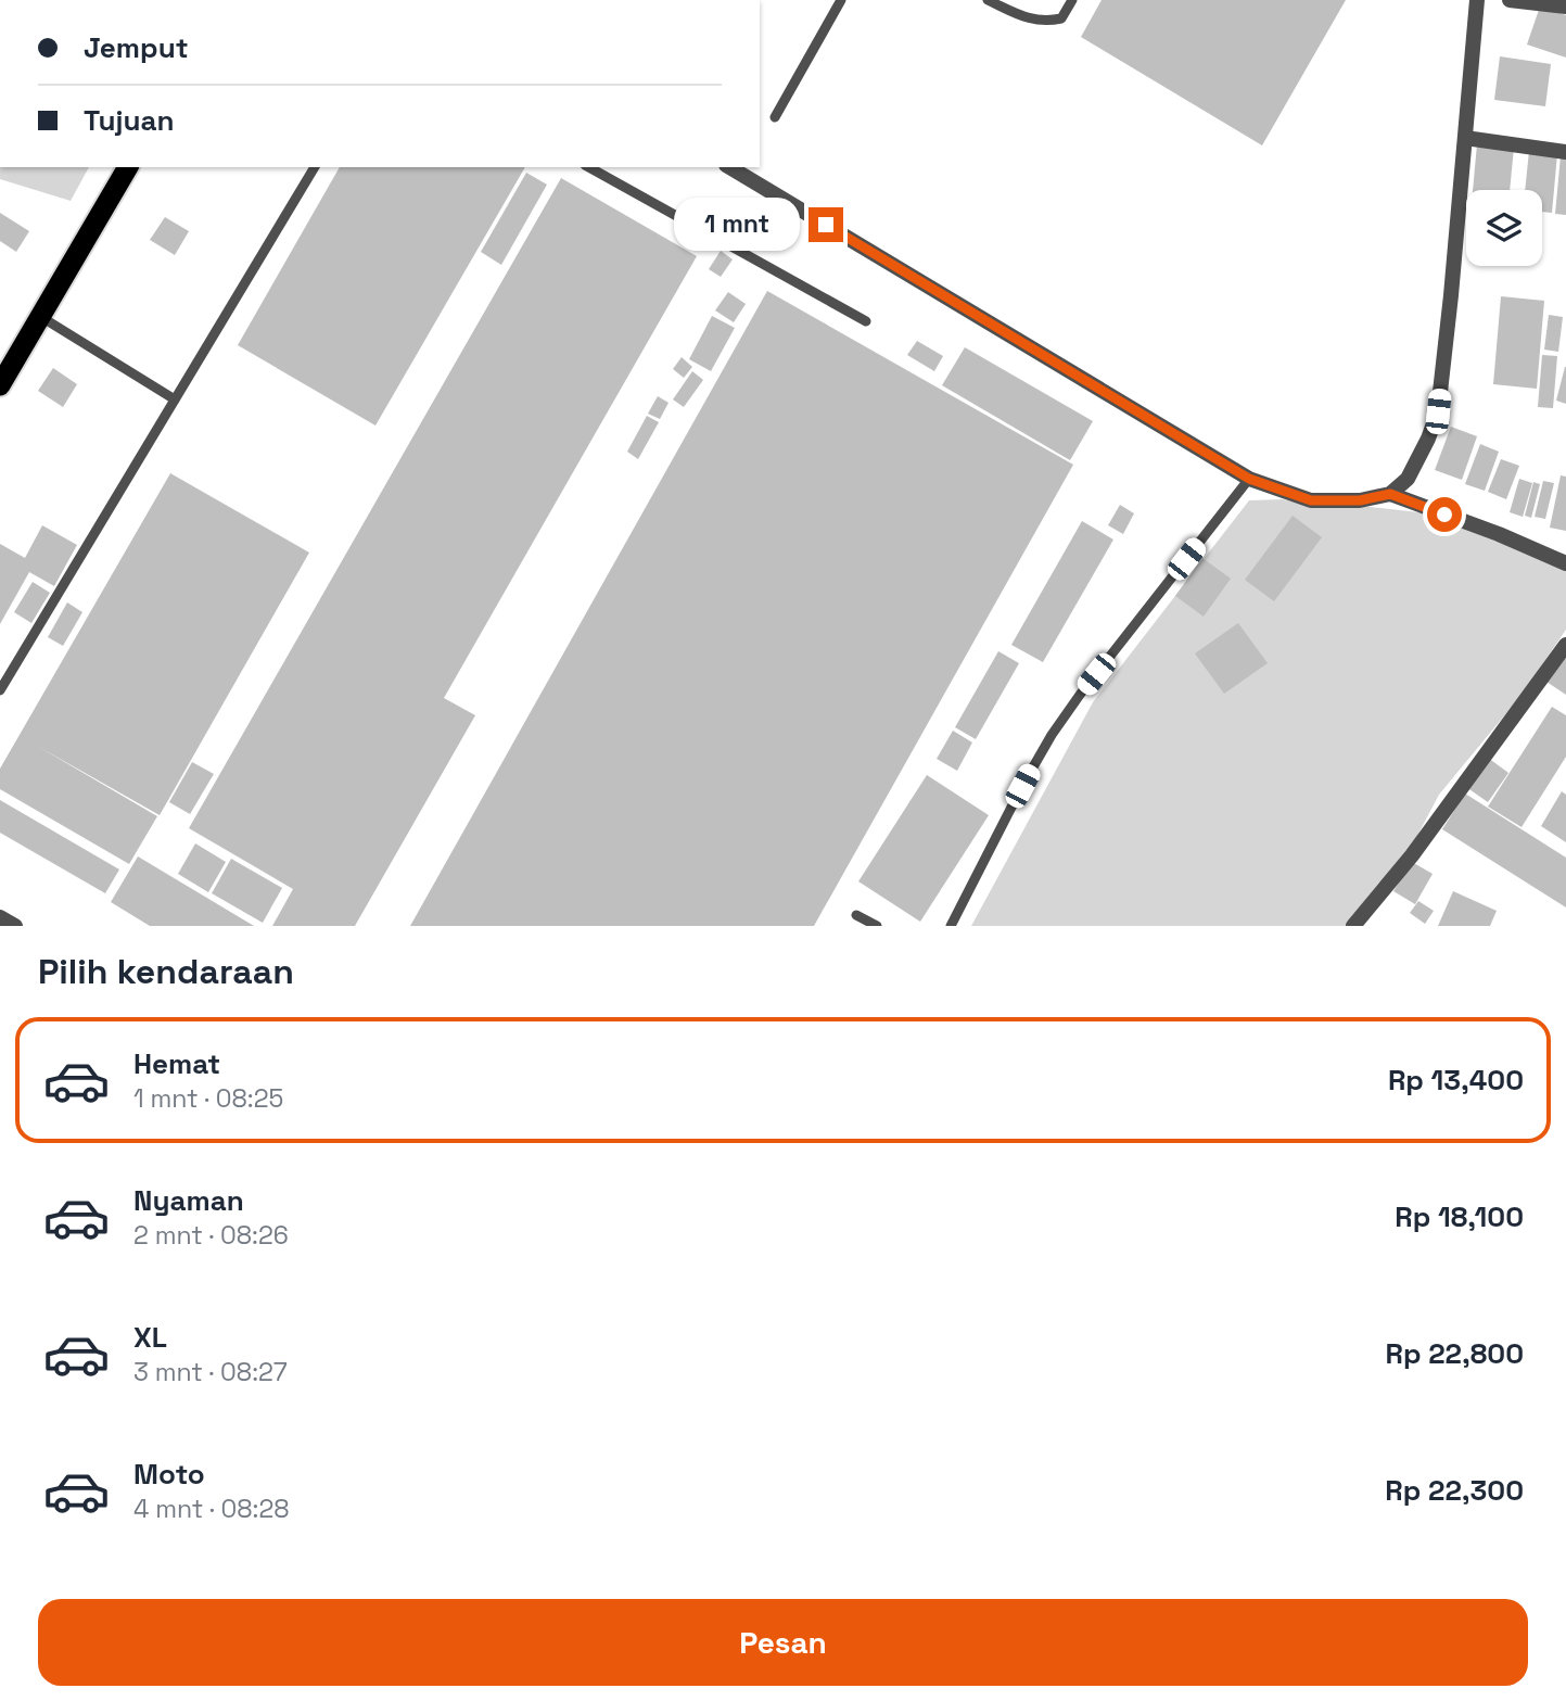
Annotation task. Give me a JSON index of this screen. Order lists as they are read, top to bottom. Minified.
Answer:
{"page":{"banner":["Jemput","Tujuan"],"bubble":"1 mnt","heading":"Pilih kendaraan","list":[{"name":"Hemat","note":"1 mnt · 08:25","value":"Rp 13,400"},{"name":"Nyaman","note":"2 mnt · 08:26","value":"Rp 18,100"},{"name":"XL","note":"3 mnt · 08:27","value":"Rp 22,800"},{"name":"Moto","note":"4 mnt · 08:28","value":"Rp 22,300"}],"buttons":"Pesan"}}
